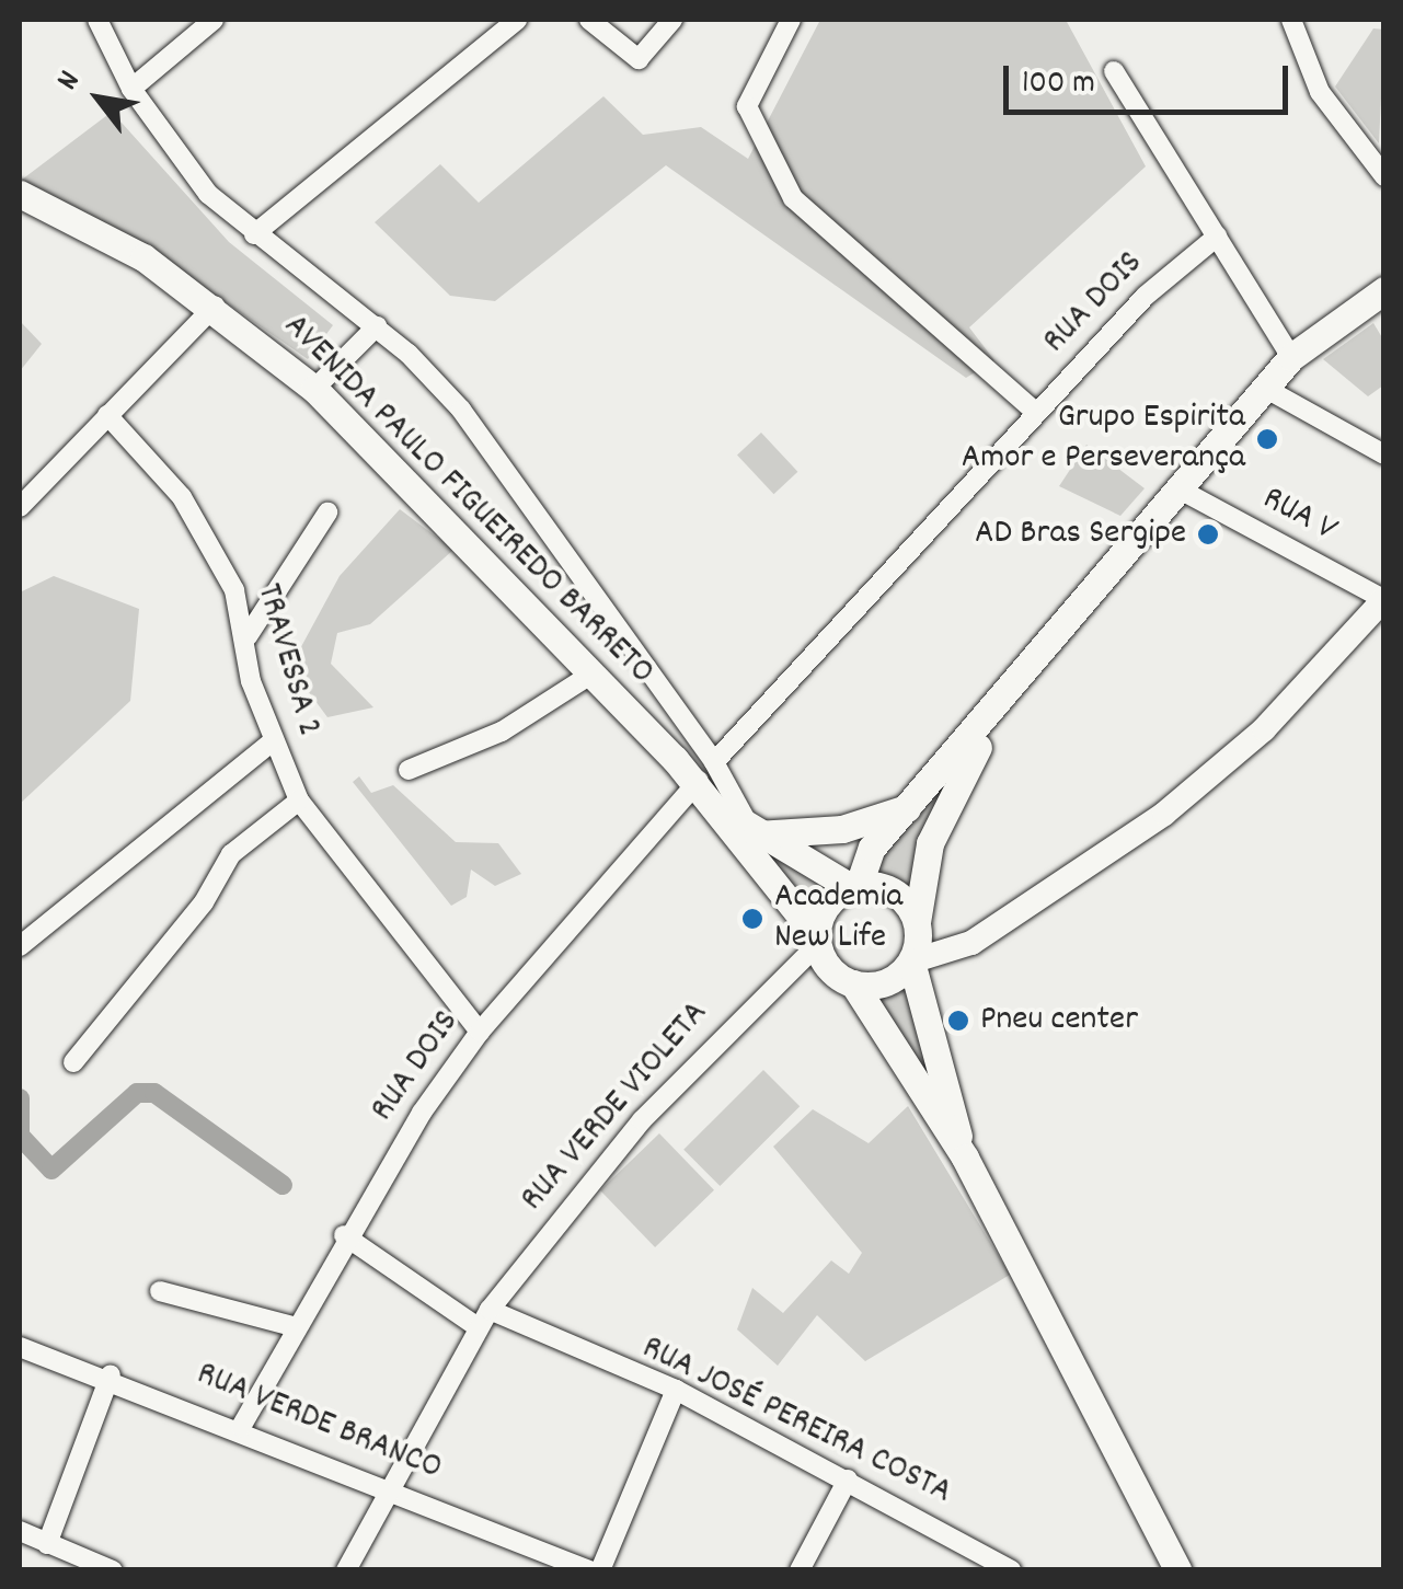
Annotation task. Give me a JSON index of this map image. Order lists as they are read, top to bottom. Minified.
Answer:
{"streets":{"main road":["AVENIDA PAULO FIGUEIREDO BARRETO"],"street":["RUA DOIS","RUA V","TRAVESSA 2","RUA VERDE VIOLETA","RUA JOSÉ PEREIRA COSTA","RUA VERDE BRANCO"]},"crossings":[["RUA DOIS","AVENIDA PAULO FIGUEIREDO BARRETO"],["RUA DOIS","TRAVESSA 2"],["RUA DOIS","RUA VERDE BRANCO"],["AVENIDA PAULO FIGUEIREDO BARRETO","RUA VERDE VIOLETA"],["RUA VERDE VIOLETA","RUA JOSÉ PEREIRA COSTA"],["RUA VERDE VIOLETA","RUA VERDE BRANCO"]],"places":["Grupo Espirita Amor e Perseverança","AD Bras Sergipe","Academia New Life","Pneu center"],"scale_bar":"100 m","north":"top left"}
